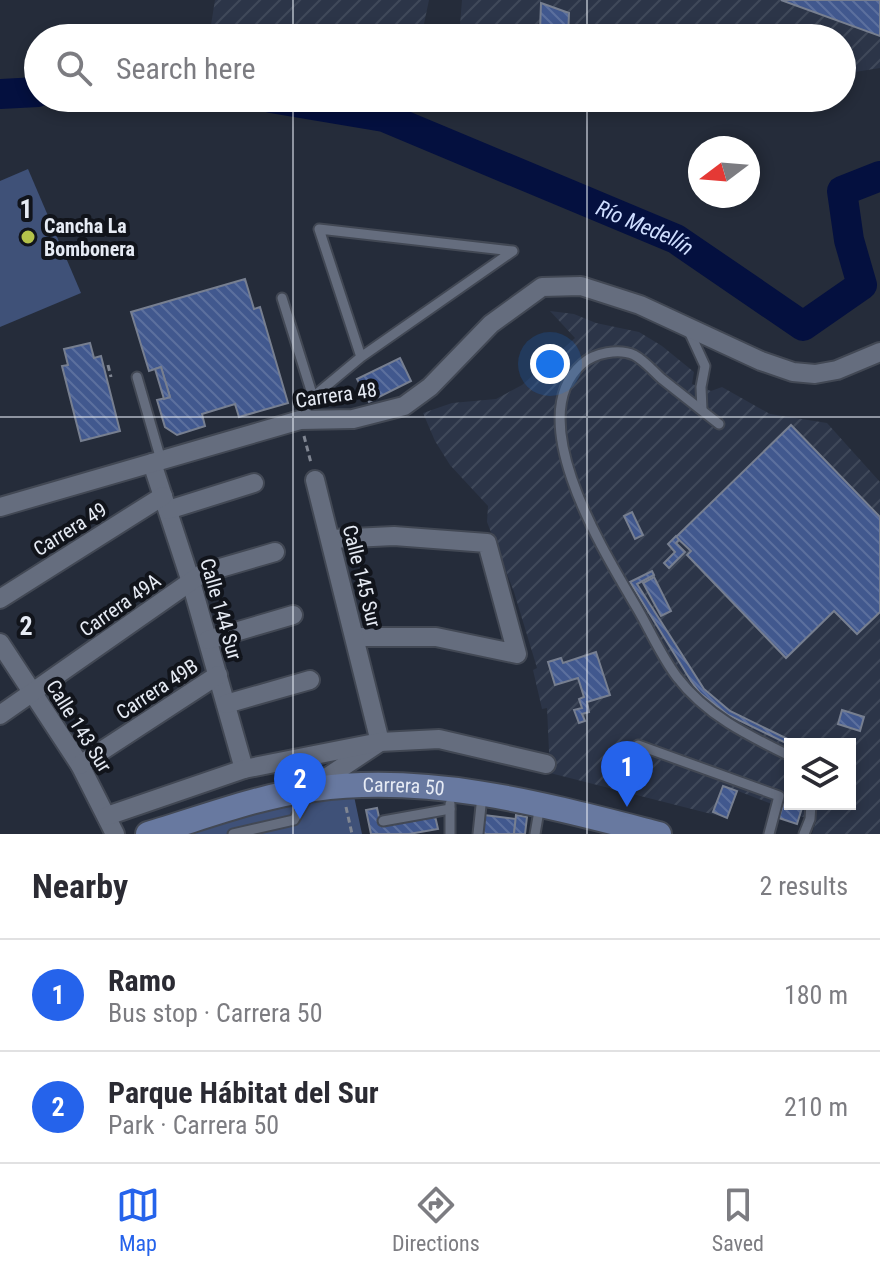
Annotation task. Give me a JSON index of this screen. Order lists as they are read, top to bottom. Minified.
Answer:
{"streets":{"main road":["Carrera 50"],"street":["Carrera 48","Carrera 49","Calle 145 Sur","Carrera 49A","Calle 144 Sur","Carrera 49B","Calle 143 Sur"]},"crossings":[["Carrera 48","Calle 144 Sur"],["Carrera 49","Calle 144 Sur"],["Calle 145 Sur","Carrera 50"],["Carrera 49A","Calle 144 Sur"],["Carrera 49A","Calle 143 Sur"],["Calle 144 Sur","Carrera 49B"],["Calle 144 Sur","Carrera 50"],["Carrera 49B","Calle 143 Sur"],["Calle 143 Sur","Carrera 50"]],"water":["Río Medellín"],"places":["Cancha La Bombonera"],"north":"left","page":{"search":"Search here","pins":["1","2"],"heading":["Nearby","2 results"],"list":[{"mark":"1","name":"Ramo","note":"Bus stop · Carrera 50","value":"180 m"},{"mark":"2","name":"Parque Hábitat del Sur","note":"Park · Carrera 50","value":"210 m"}],"nav":["Map","Directions","Saved"]},"grid":{"rows":["1","2"]}}
